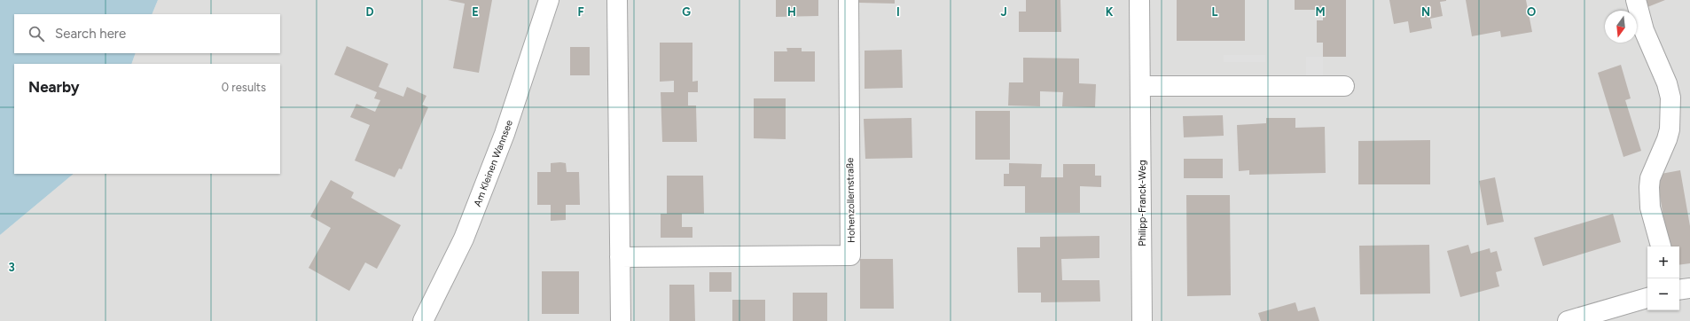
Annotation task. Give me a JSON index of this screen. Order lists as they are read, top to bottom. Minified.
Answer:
{"streets":{"street":["Am Kleinen Wannsee","Hohenzollernstraße","Philipp-Franck-Weg"]},"north":"bottom","page":{"search":"Search here","heading":["Nearby","0 results"],"map_buttons":["+","−"]},"grid":{"columns":["D","E","F","G","H","I","J","K","L","M","N","O"],"rows":["3"]}}
